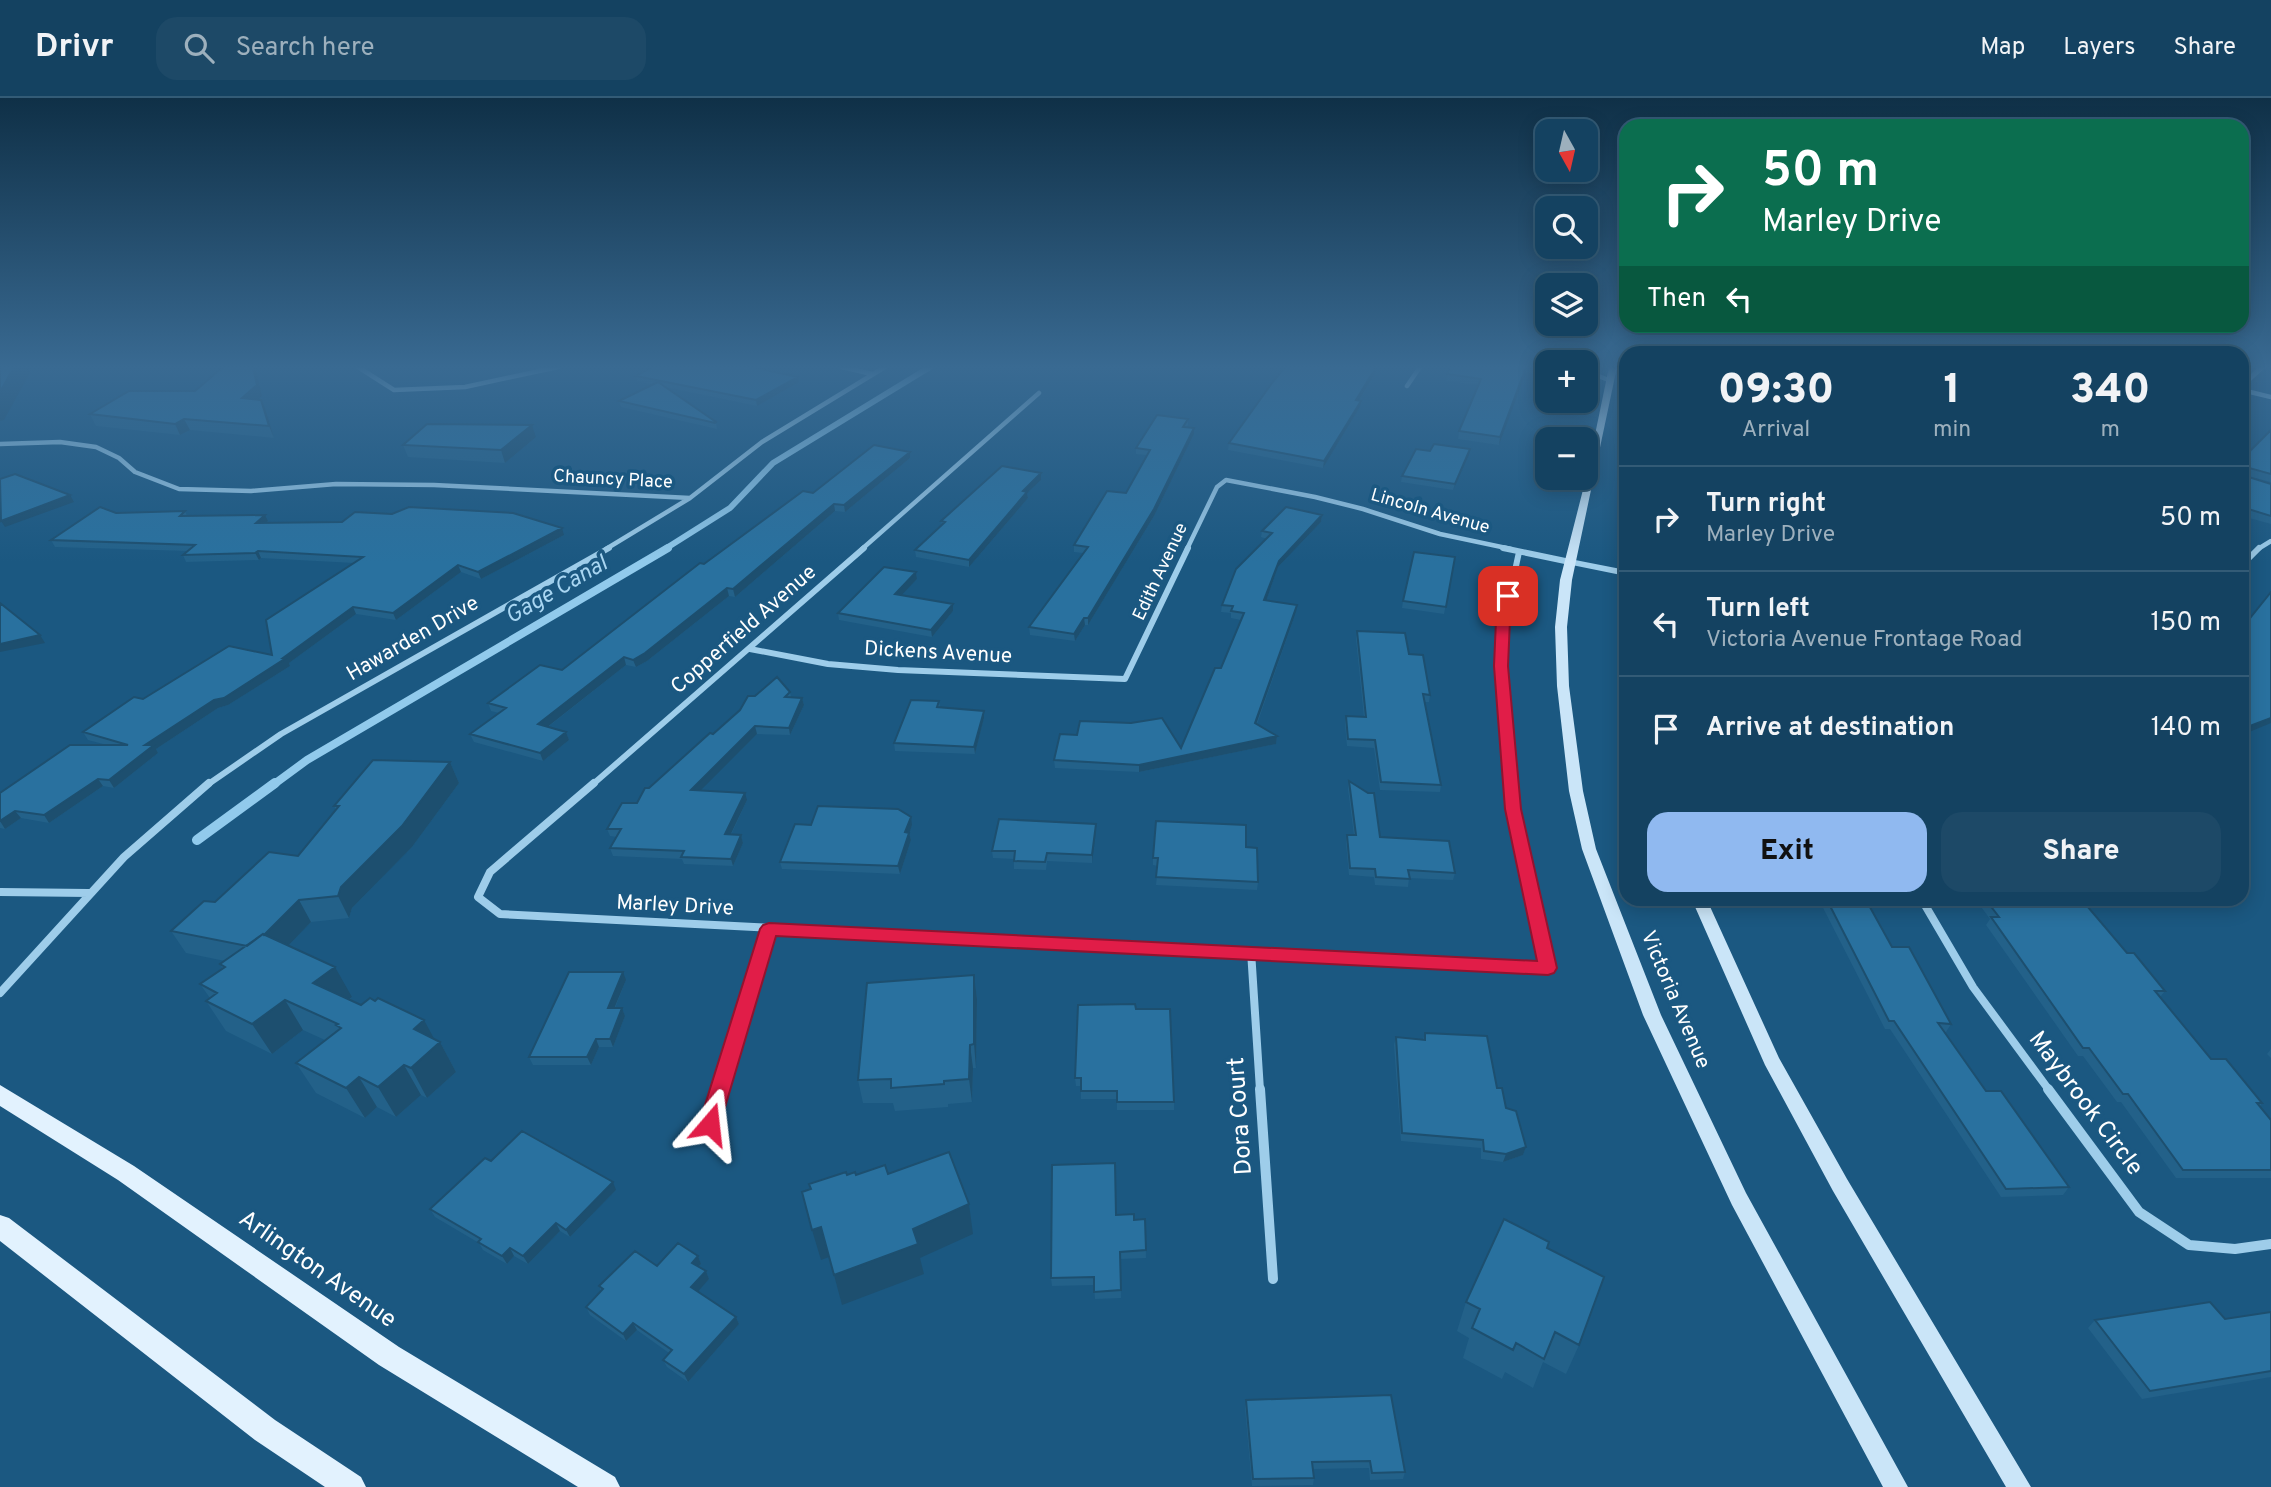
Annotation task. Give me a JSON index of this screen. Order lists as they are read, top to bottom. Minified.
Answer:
{"streets":{"main road":["Victoria Avenue","Arlington Avenue"],"street":["Chauncy Place","Lincoln Avenue","Edith Avenue","Copperfield Avenue","Hawarden Drive","Dickens Avenue","Marley Drive","Maybrook Circle","Dora Court"]},"crossings":[["Chauncy Place","Hawarden Drive"],["Lincoln Avenue","Edith Avenue"],["Lincoln Avenue","Marley Drive"],["Lincoln Avenue","Victoria Avenue"],["Edith Avenue","Dickens Avenue"],["Copperfield Avenue","Dickens Avenue"],["Copperfield Avenue","Marley Drive"],["Marley Drive","Dora Court"]],"water":["Gage Canal"],"north":"bottom","page":{"header":"Drivr","search":"Search here","nav":["Map","Layers","Share"],"map_buttons":["+","−"],"turn":["50 m","Marley Drive"],"then":"Then","eta":["09:30","Arrival","1","min","340","m"],"list":[{"name":"Turn right","note":"Marley Drive","value":"50 m"},{"name":"Turn left","note":"Victoria Avenue Frontage Road","value":"150 m"},{"name":"Arrive at destination","value":"140 m"}],"buttons":["Exit","Share"]}}
